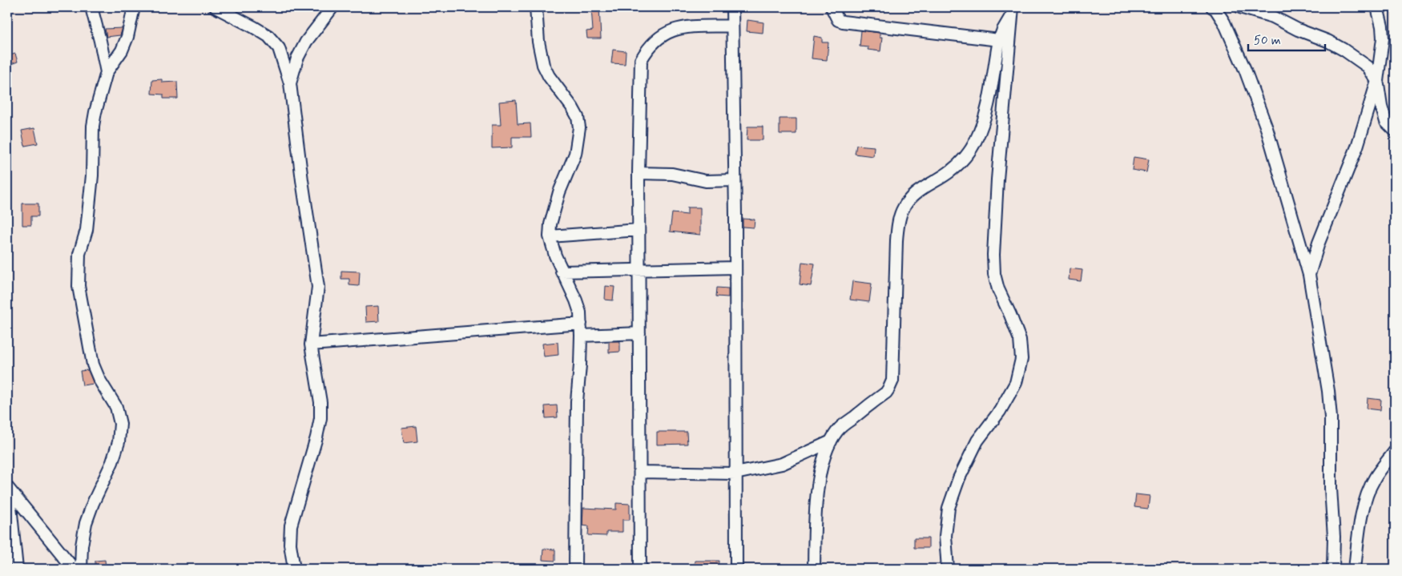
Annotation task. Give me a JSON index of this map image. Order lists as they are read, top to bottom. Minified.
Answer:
{"scale_bar":"50 m"}
